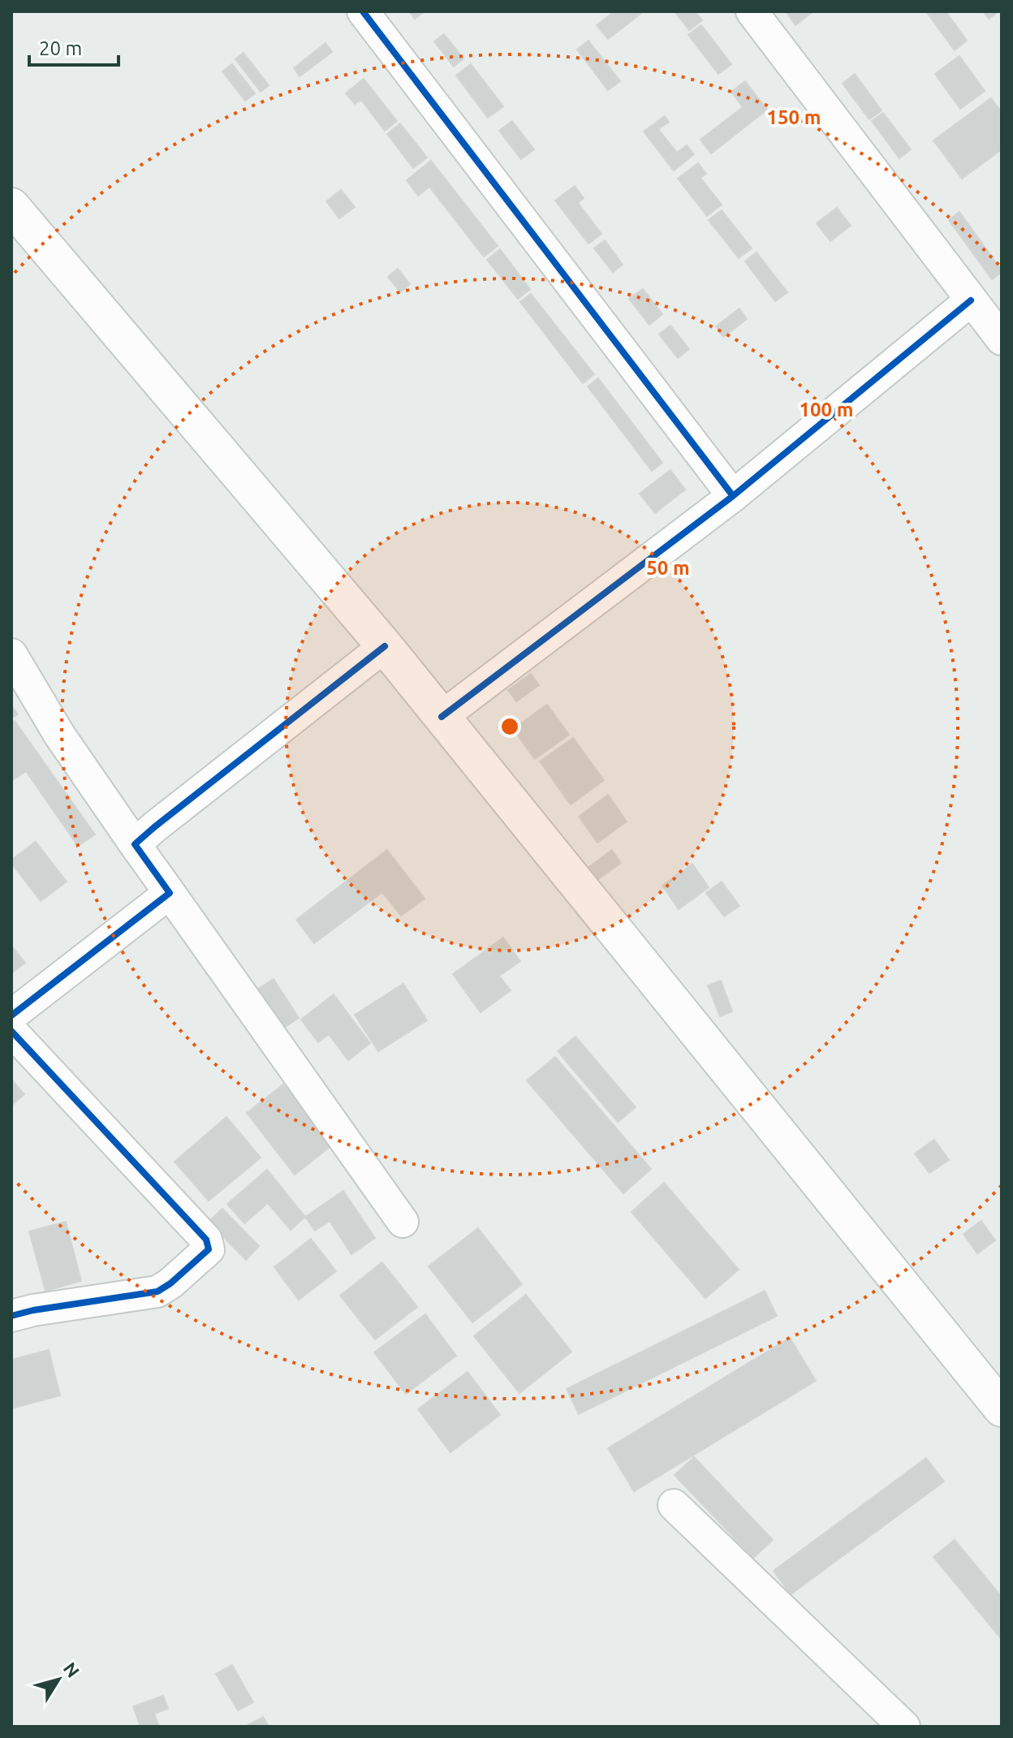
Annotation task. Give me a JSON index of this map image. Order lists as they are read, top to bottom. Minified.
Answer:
{"scale_bar":"20 m","north":"top right","rings":["150 m","100 m","50 m"]}
